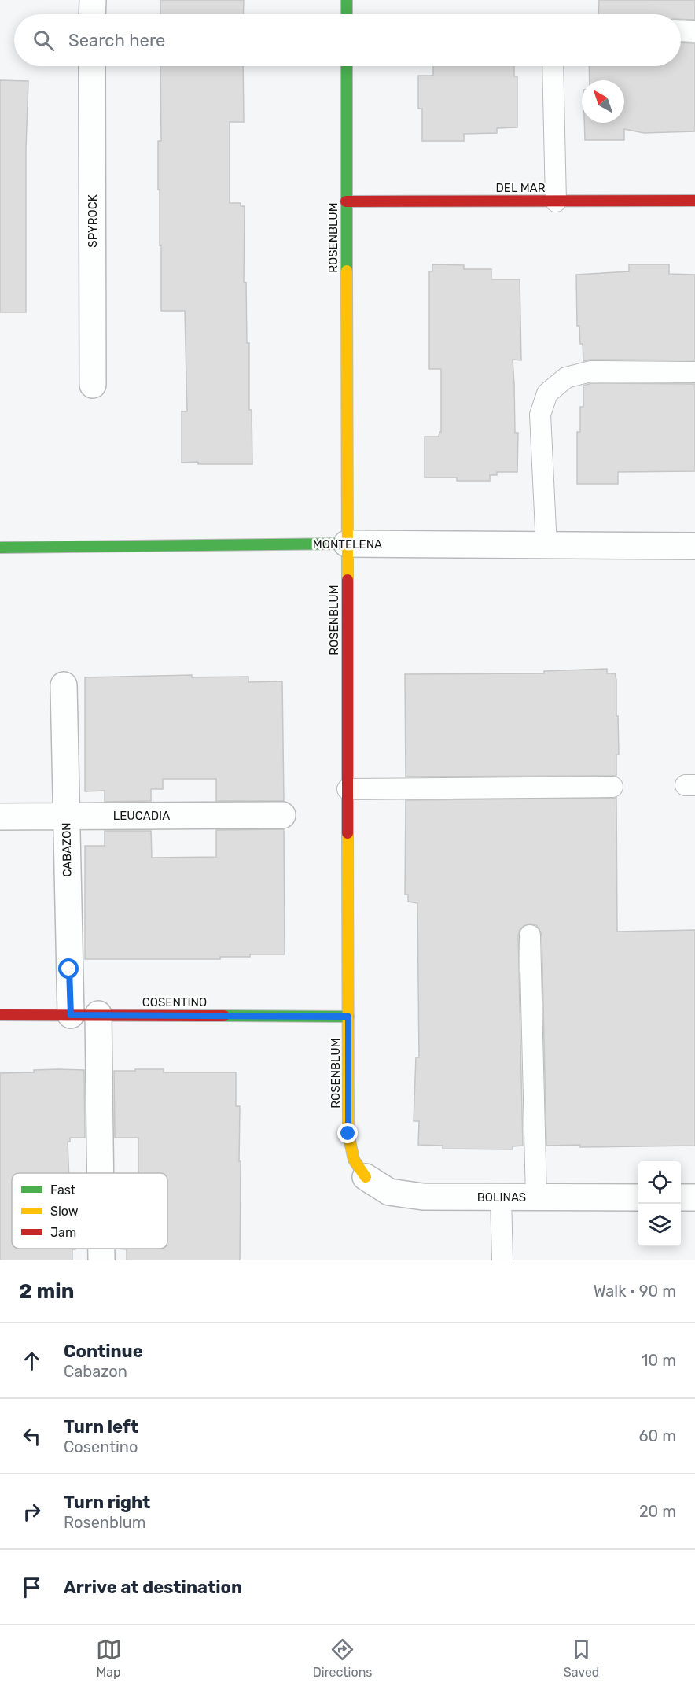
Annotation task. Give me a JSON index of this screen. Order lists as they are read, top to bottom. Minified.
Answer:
{"streets":{"street":["DEL MAR","SPYROCK","ROSENBLUM","MONTELENA","LEUCADIA","CABAZON","COSENTINO","BOLINAS"]},"crossings":[["DEL MAR","ROSENBLUM"],["ROSENBLUM","MONTELENA"],["ROSENBLUM","COSENTINO"],["ROSENBLUM","BOLINAS"],["LEUCADIA","CABAZON"],["CABAZON","COSENTINO"]],"legend":["Fast","Slow","Jam"],"north":"top left","page":{"search":"Search here","heading":["2 min","Walk · 90 m"],"list":[["Continue","Cabazon","10 m"],["Turn left","Cosentino","60 m"],["Turn right","Rosenblum","20 m"],"Arrive at destination"],"nav":["Map","Directions","Saved"]}}
